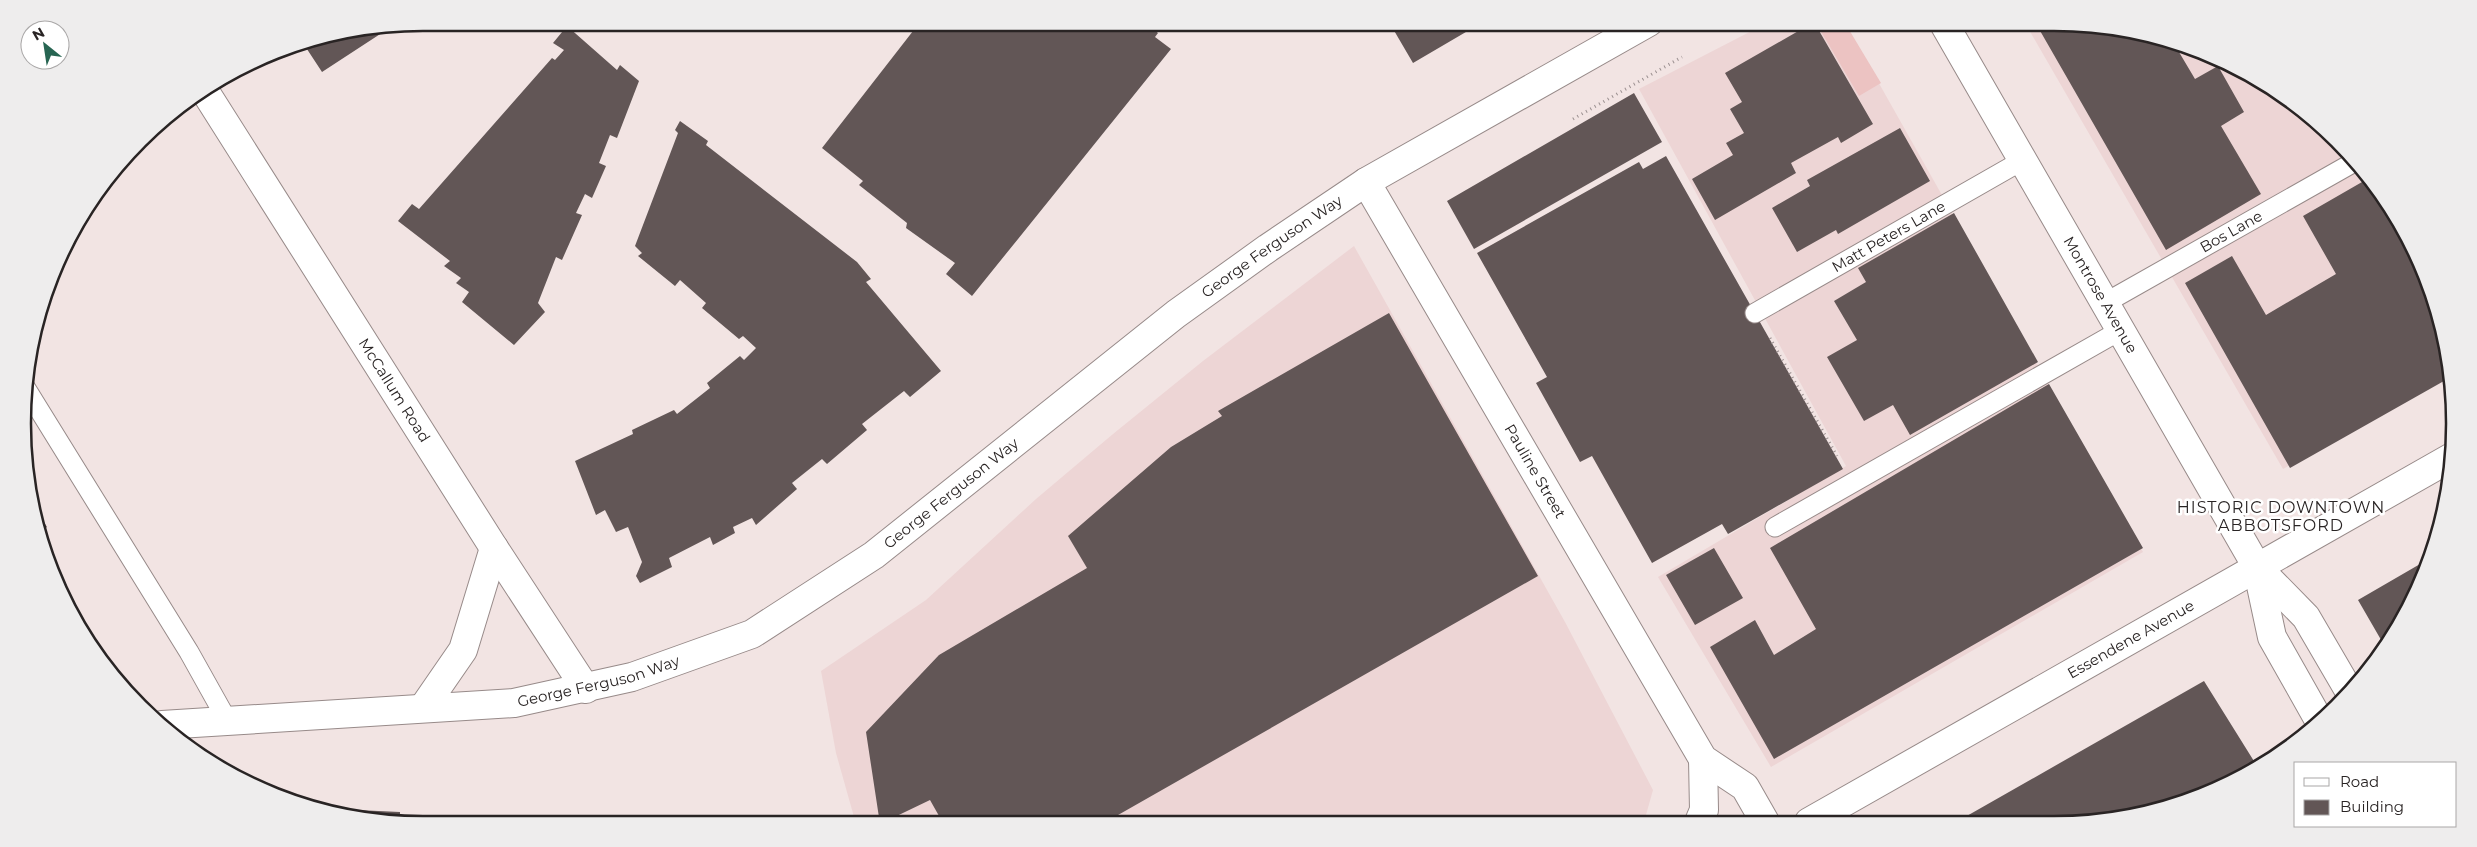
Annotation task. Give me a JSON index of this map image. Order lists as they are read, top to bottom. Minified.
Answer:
{"streets":{"street":["George Ferguson Way","Montrose Avenue","McCallum Road","Pauline Street","Essendene Avenue"],"lane":["Bos Lane","Matt Peters Lane"]},"crossings":[["Bos Lane","Montrose Avenue"],["Matt Peters Lane","Montrose Avenue"],["George Ferguson Way","McCallum Road"],["George Ferguson Way","Pauline Street"],["Montrose Avenue","Essendene Avenue"]],"districts":["HISTORIC DOWNTOWN ABBOTSFORD"],"legend":["Road","Building"],"north":"top left"}
